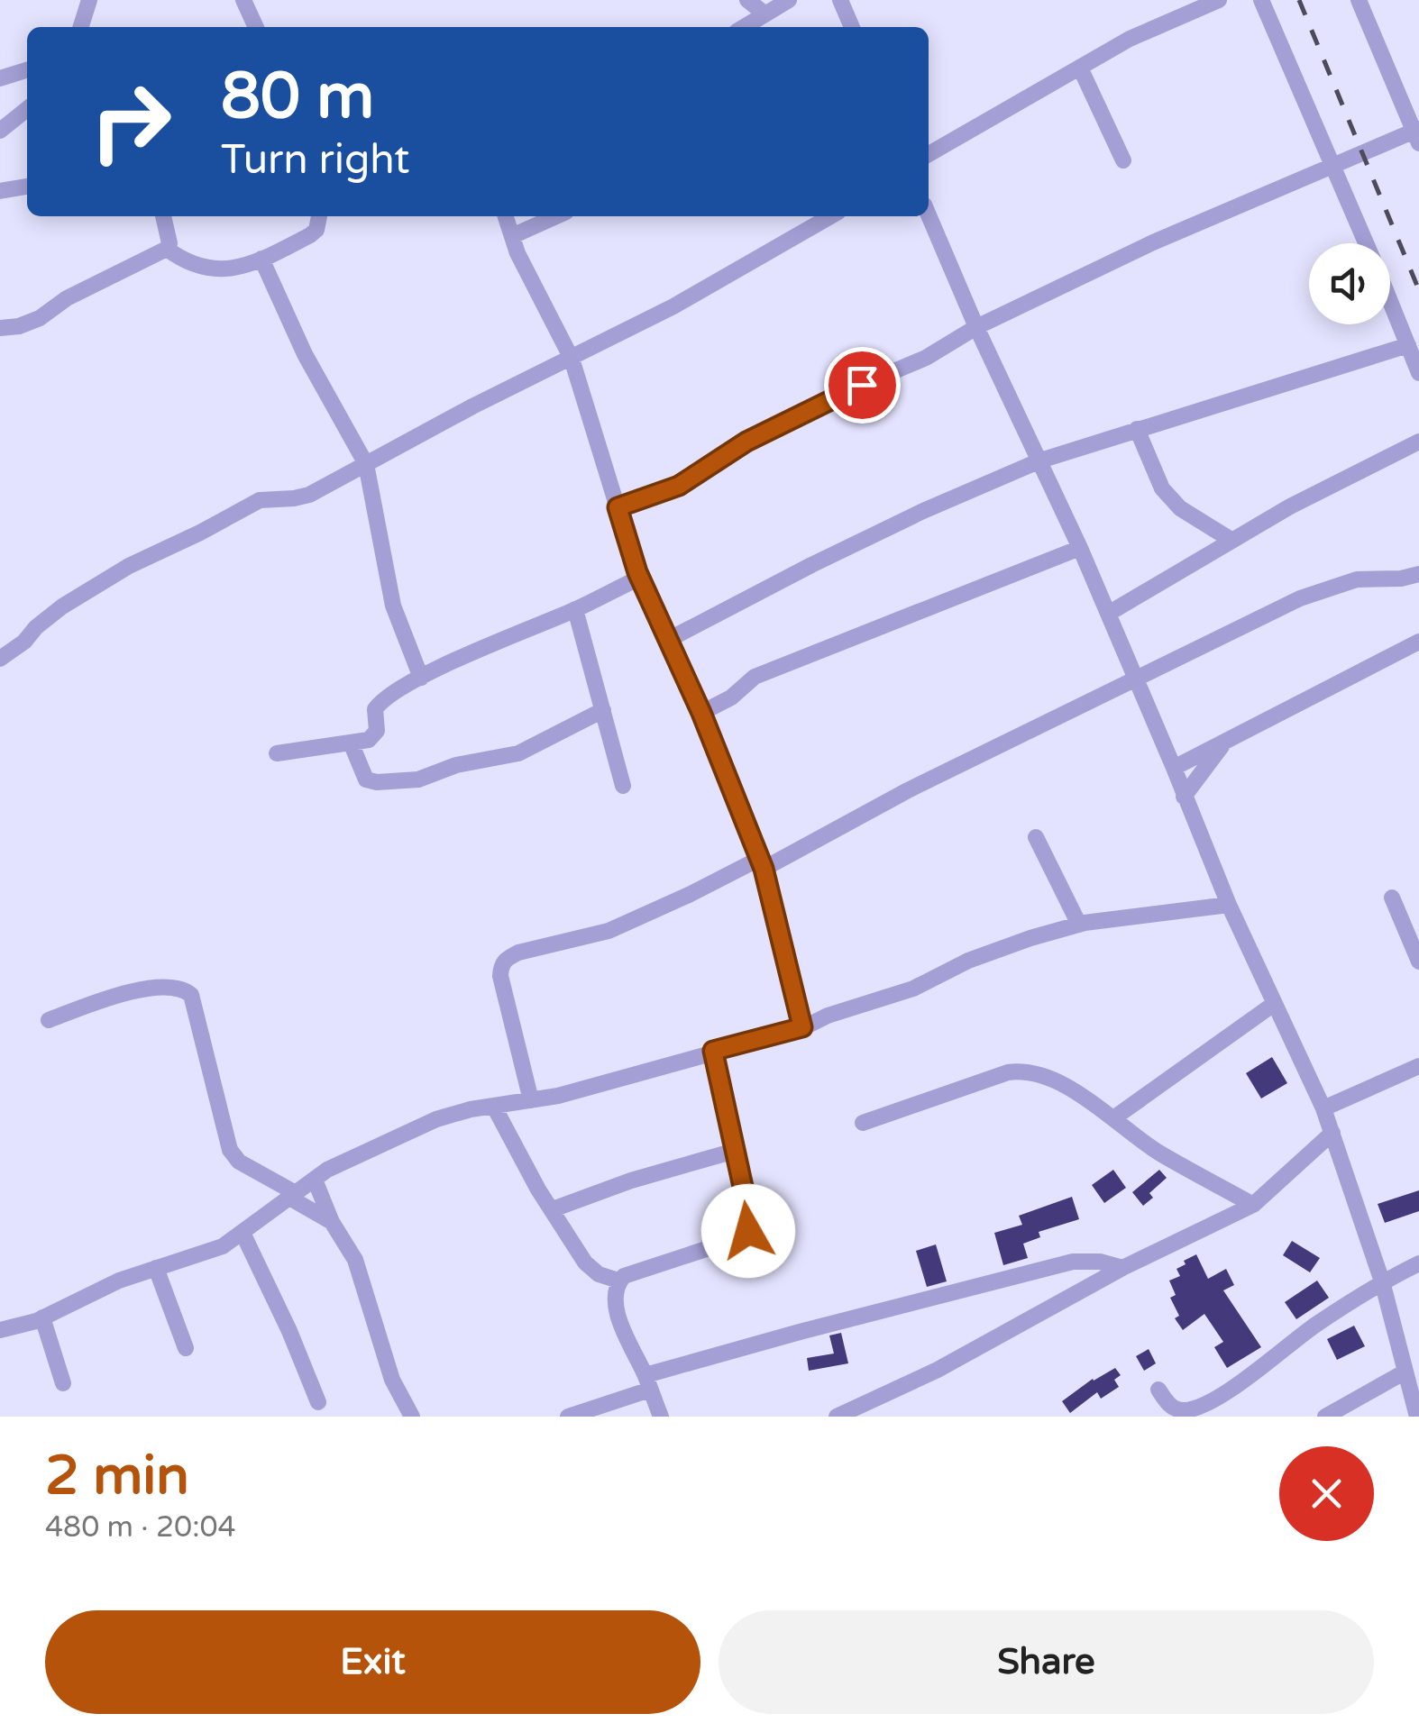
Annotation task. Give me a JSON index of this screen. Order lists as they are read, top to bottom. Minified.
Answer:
{"page":{"turn":["80 m","Turn right"],"heading":["2 min","480 m · 20:04"],"buttons":["Exit","Share"]}}
